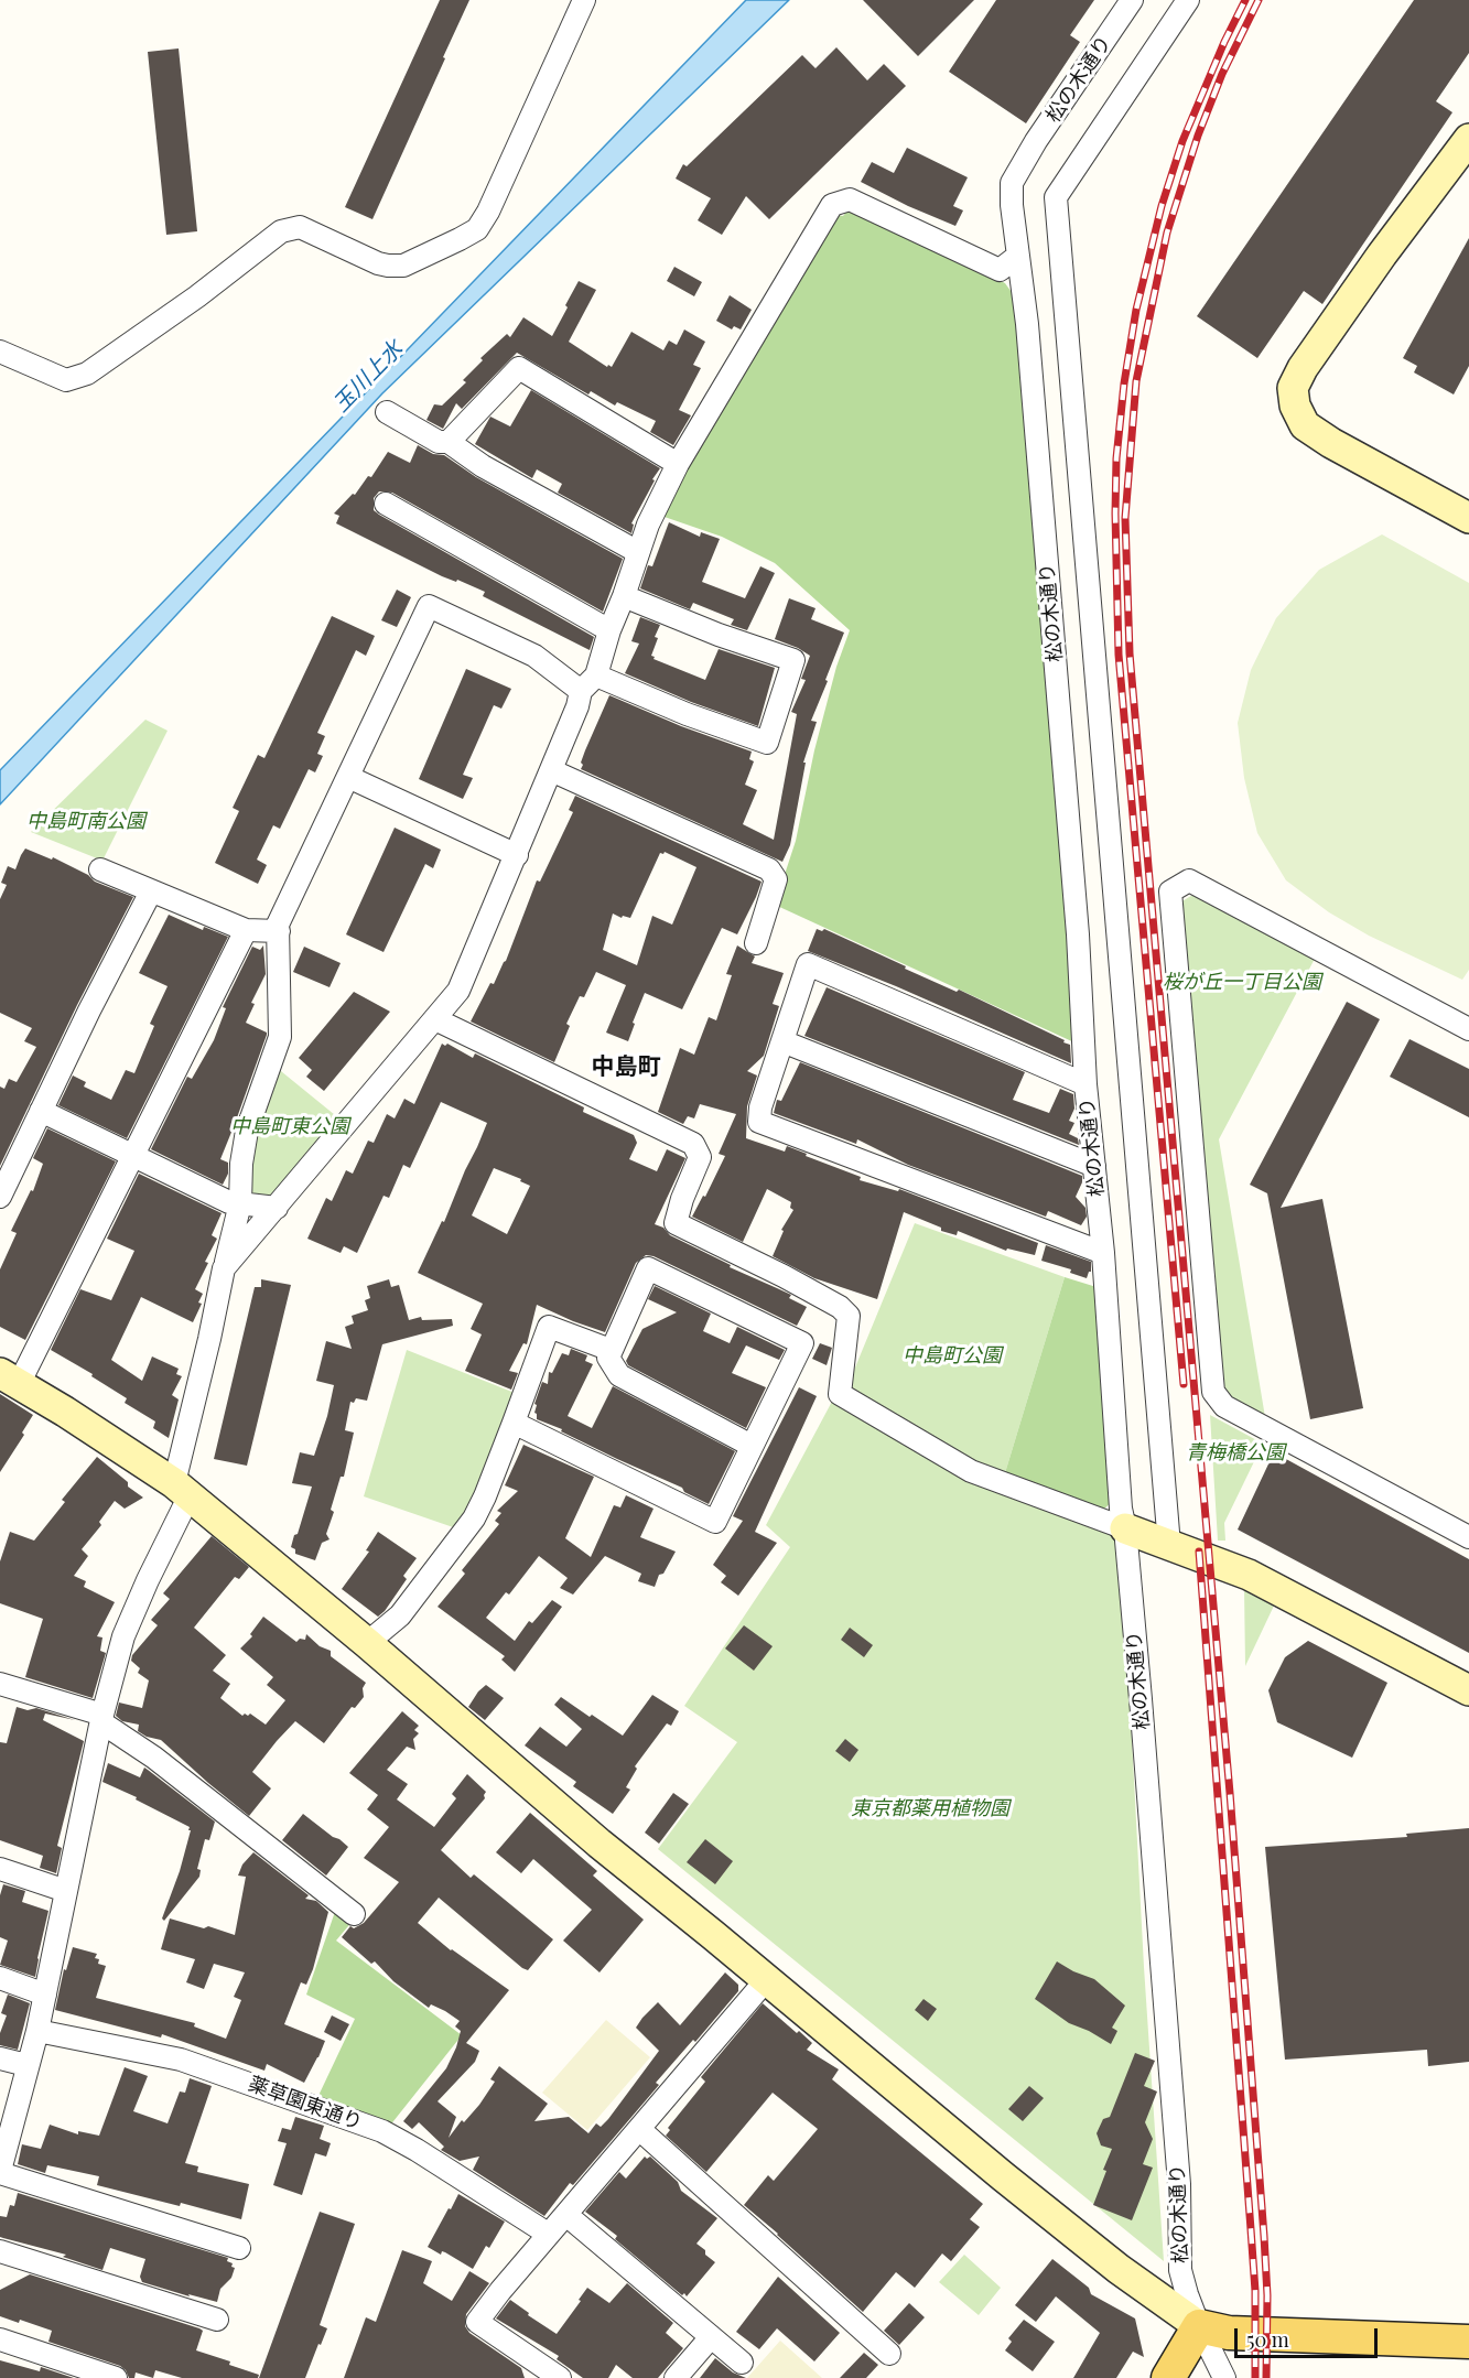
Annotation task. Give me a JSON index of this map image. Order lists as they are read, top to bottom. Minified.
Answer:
{"streets":{"street":["松の木通り","薬草園東通り"]},"districts":["中島町"],"water":["玉川上水"],"parks":["中島町南公園","桜が丘一丁目公園","中島町東公園","中島町公園","青梅橋公園","東京都薬用植物園"],"scale_bar":"50 m"}
